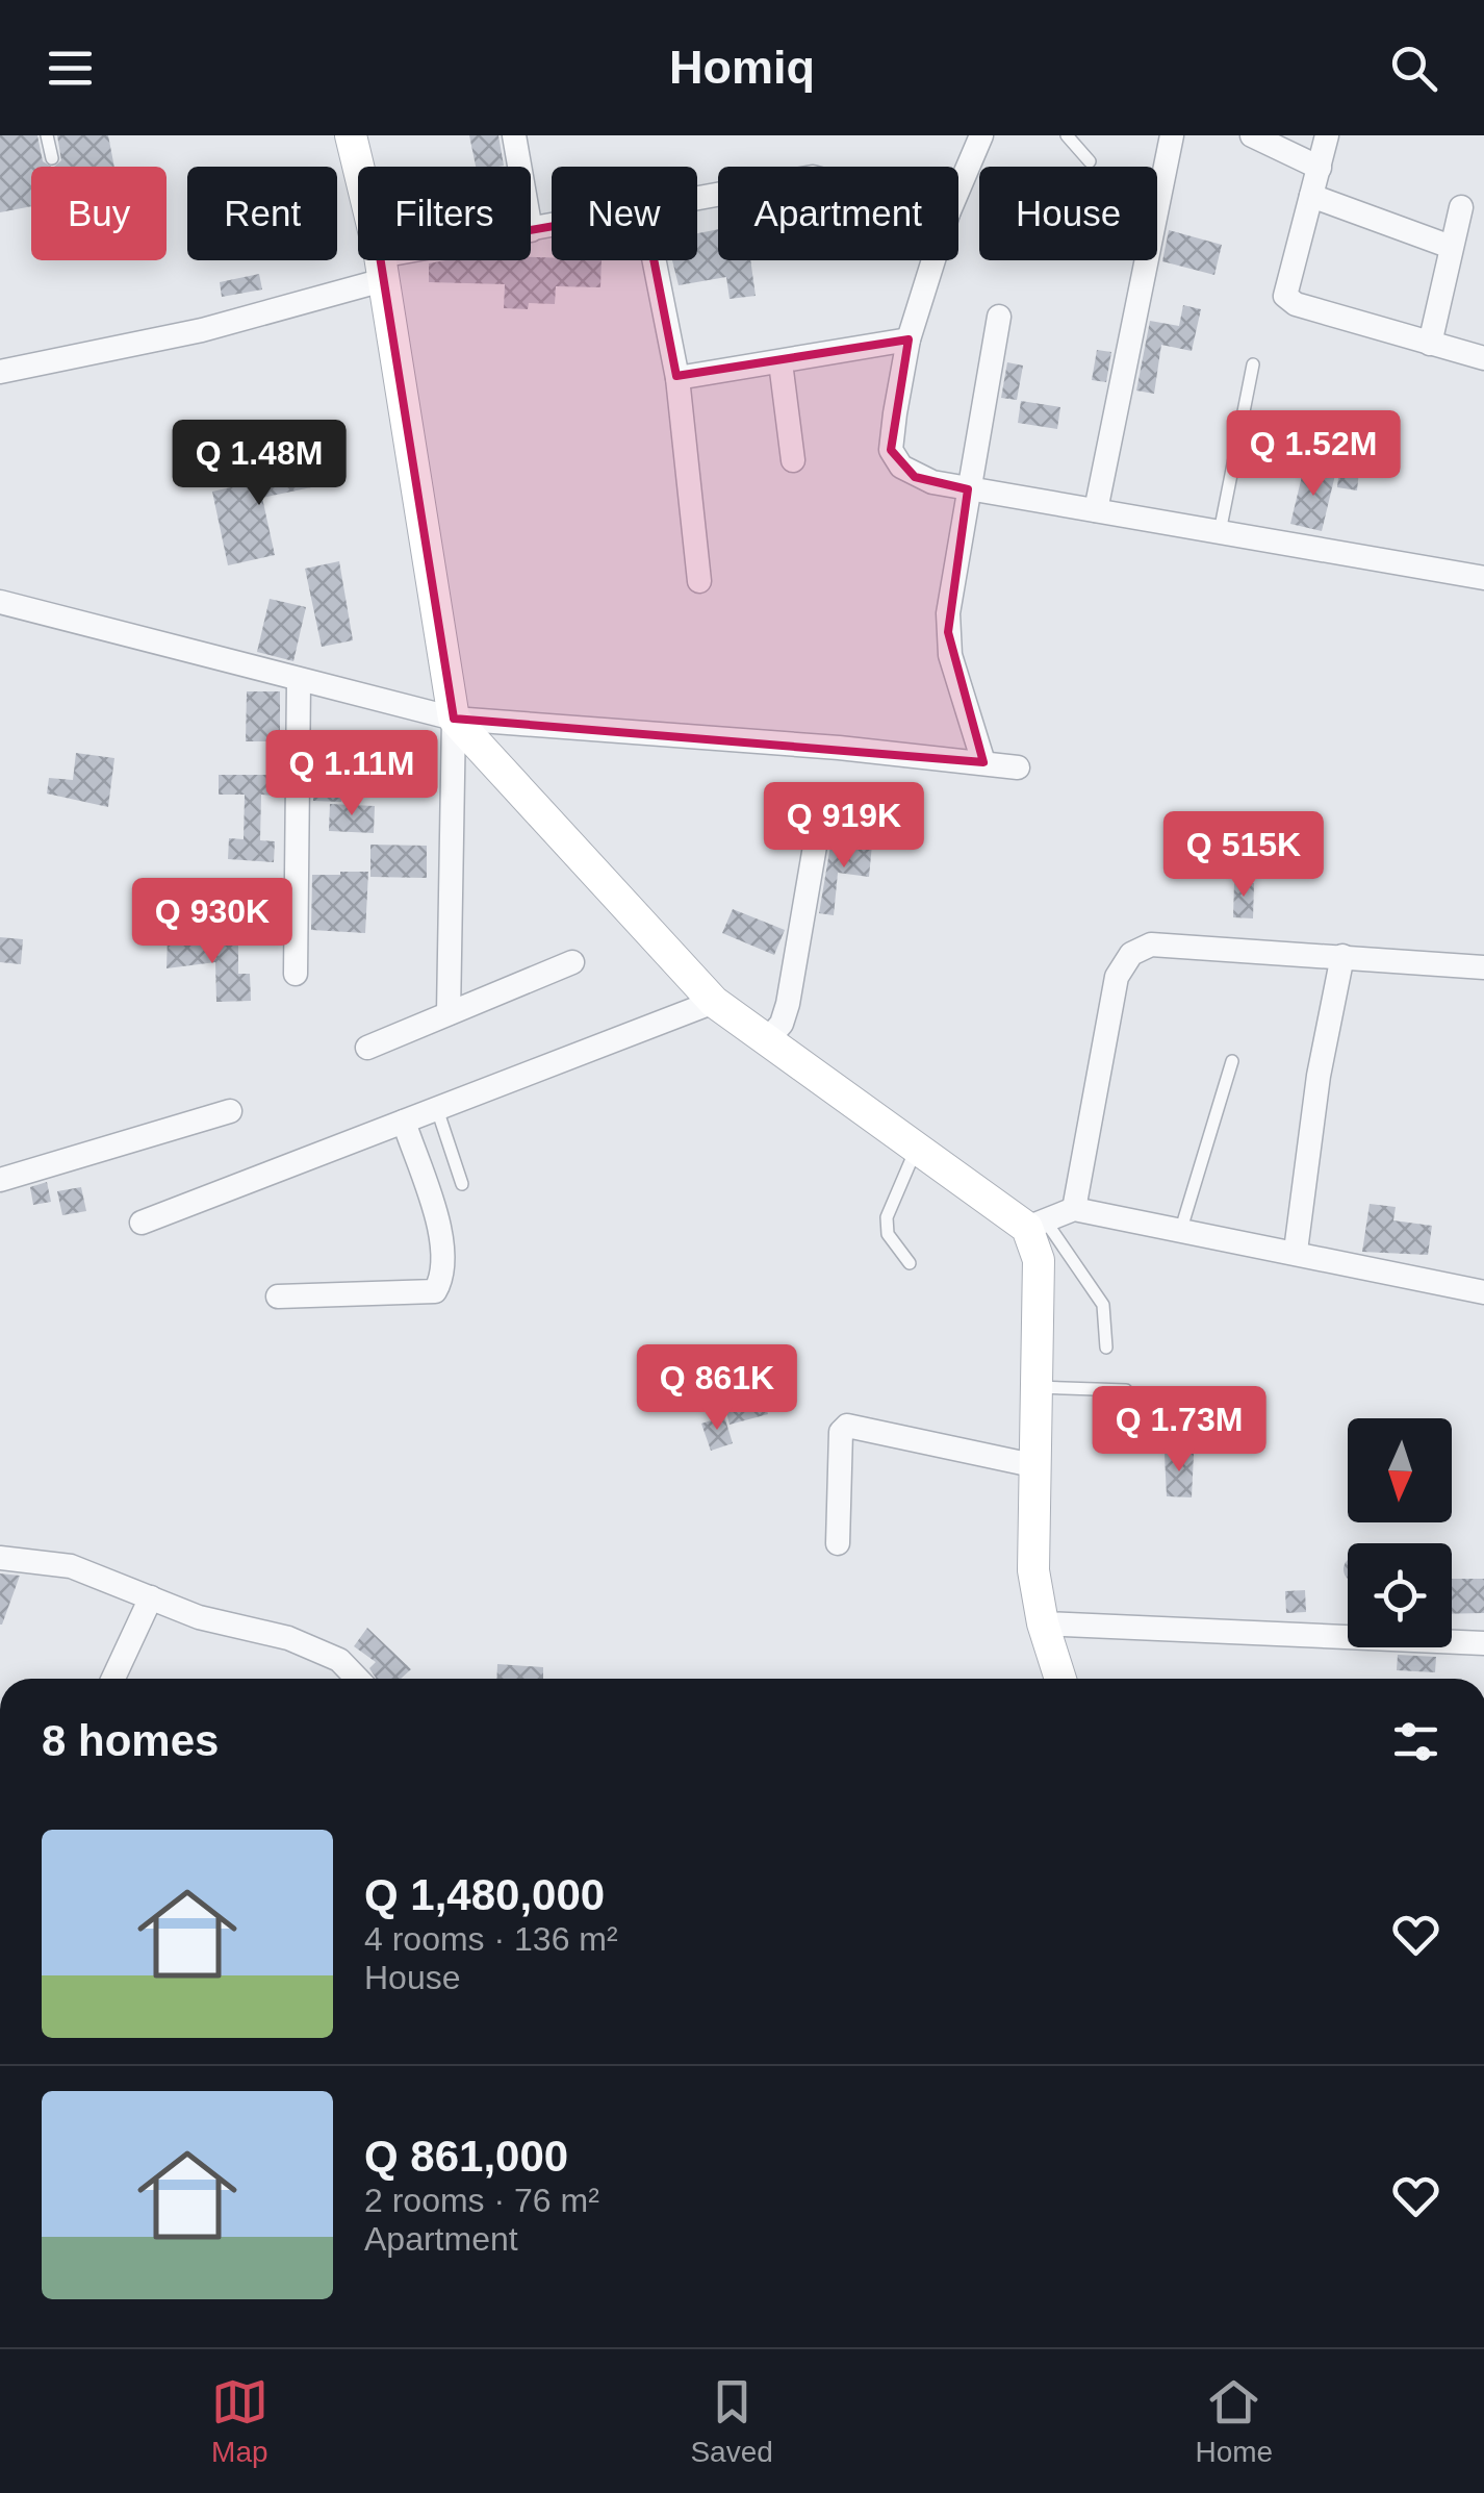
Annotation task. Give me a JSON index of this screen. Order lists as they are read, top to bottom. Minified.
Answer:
{"north":"bottom","page":{"header":"Homiq","chip":["Buy","Rent","Filters","New","Apartment","House"],"price":["Q 1.52M","Q 1.48M","Q 1.11M","Q 919K","Q 515K","Q 930K","Q 861K","Q 1.73M"],"heading":"8 homes","list":[{"name":"Q 1,480,000","note":"4 rooms · 136 m² · House"},{"name":"Q 861,000","note":"2 rooms · 76 m² · Apartment"}],"tabs":["Map","Saved","Home"]}}
